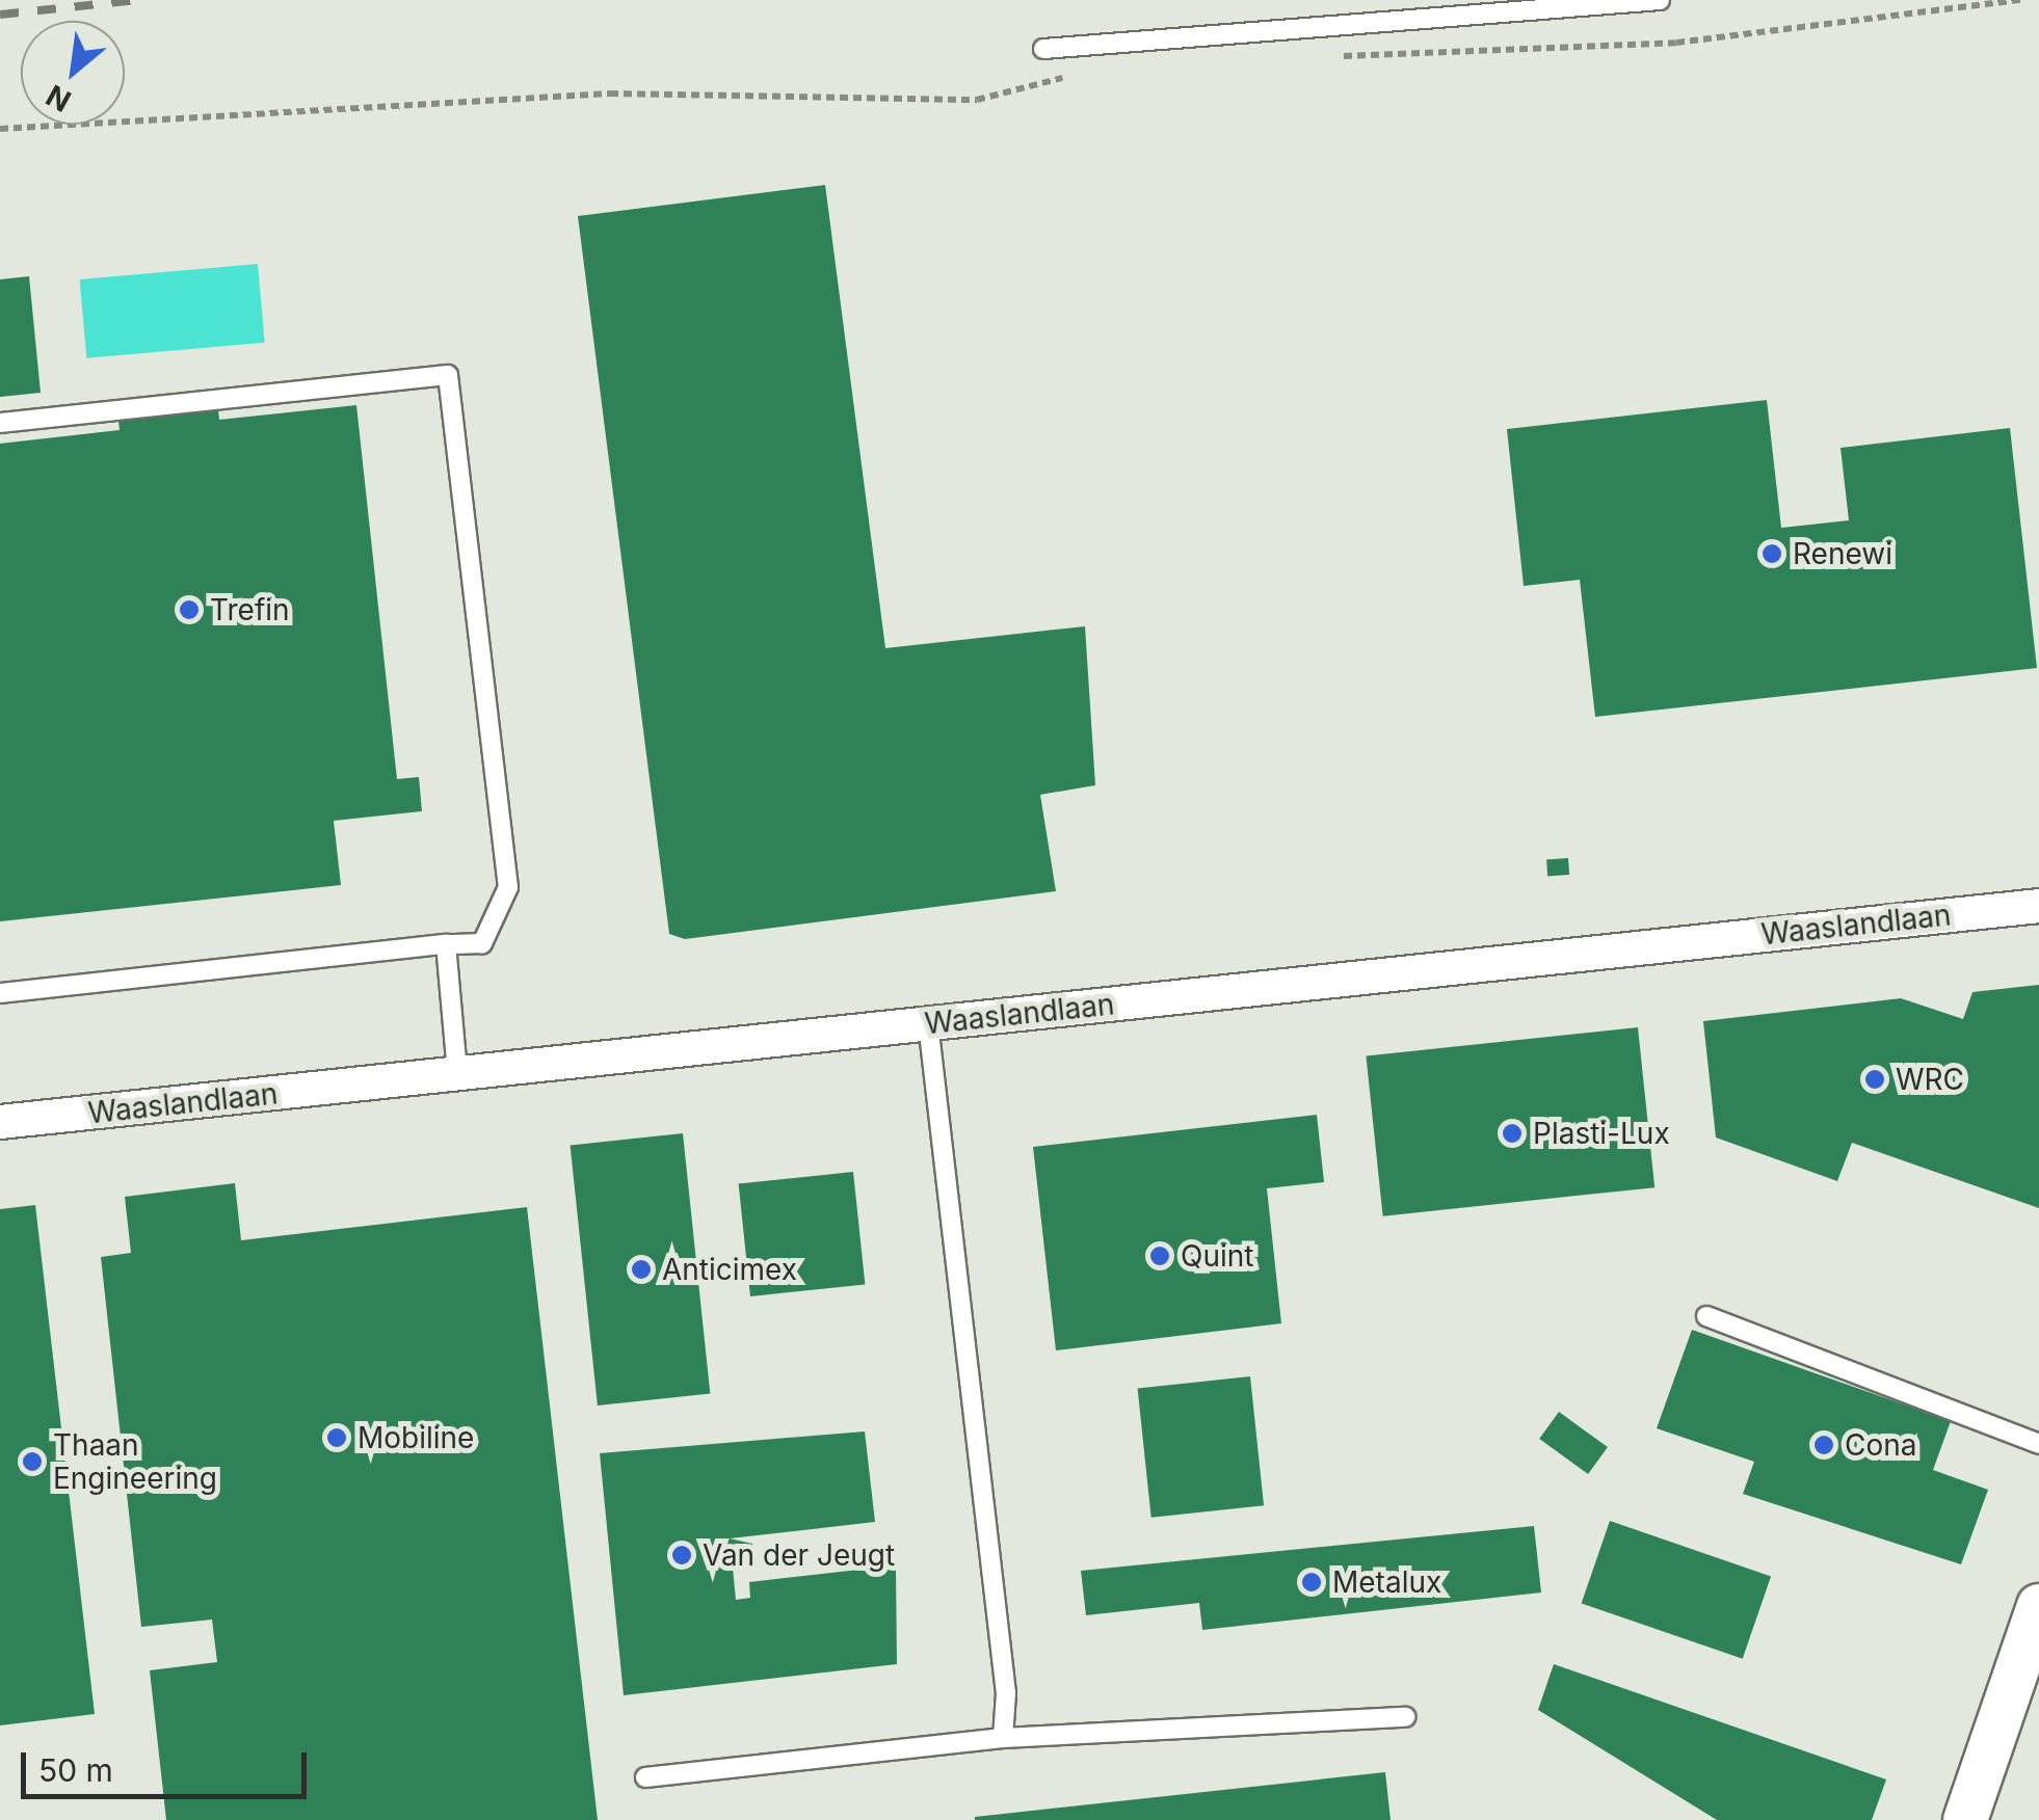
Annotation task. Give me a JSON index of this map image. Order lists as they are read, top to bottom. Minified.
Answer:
{"streets":{"street":["Waaslandlaan"]},"places":["Renewi","Trefin","WRC","Plasti-Lux","Quint","Anticimex","Mobiline","Cona","Thaan Engineering","Van der Jeugt","Metalux"],"scale_bar":"50 m","north":"bottom left"}
